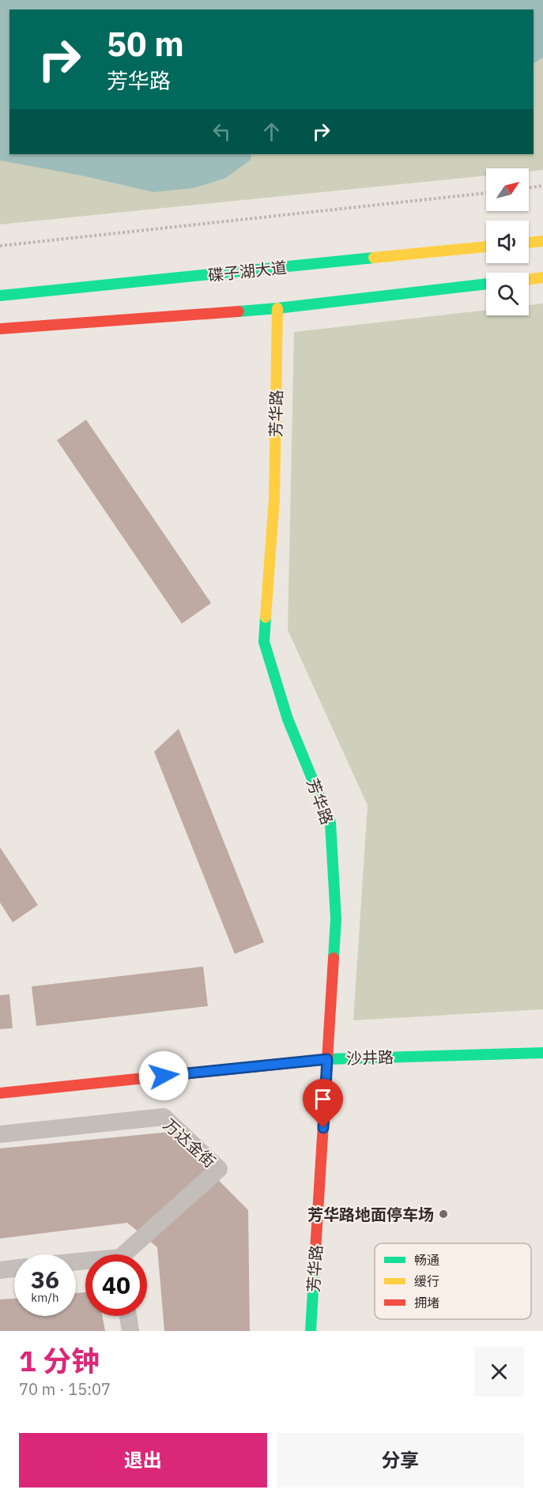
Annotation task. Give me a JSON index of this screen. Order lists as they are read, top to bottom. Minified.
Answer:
{"streets":{"street":["碟子湖大道","芳华路","沙井路","万达金街"]},"crossings":[["芳华路","沙井路"]],"places":["芳华路地面停车场"],"legend":["畅通","缓行","拥堵"],"north":"top right","page":{"turn":["50 m","芳华路"],"speed":"36 km/h","limit":"40","heading":["1 分钟","70 m · 15:07"],"buttons":["退出","分享"]}}
